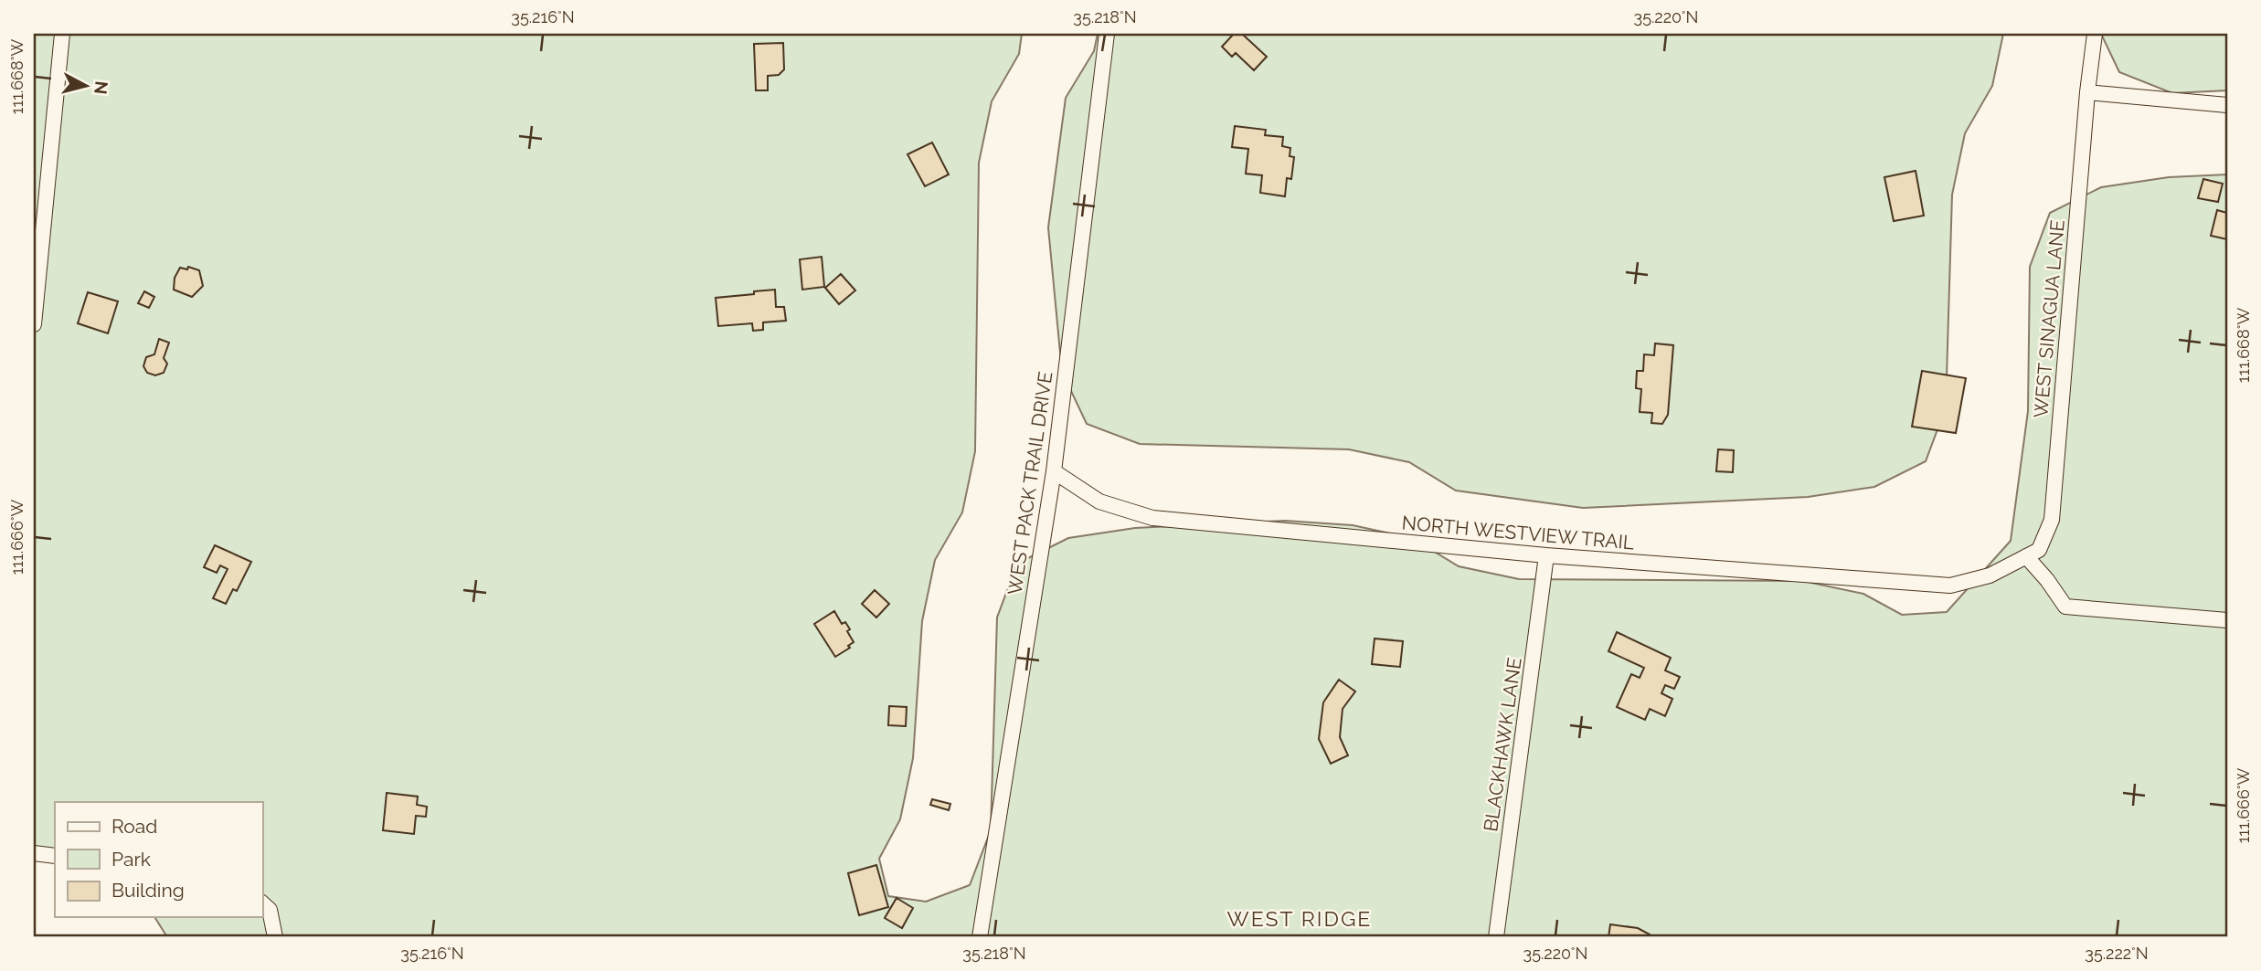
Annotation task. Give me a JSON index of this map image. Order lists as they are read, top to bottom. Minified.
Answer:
{"streets":{"street":["WEST SINAGUA LANE","WEST PACK TRAIL DRIVE","NORTH WESTVIEW TRAIL","BLACKHAWK LANE"]},"crossings":[["WEST SINAGUA LANE","NORTH WESTVIEW TRAIL"],["WEST PACK TRAIL DRIVE","NORTH WESTVIEW TRAIL"],["NORTH WESTVIEW TRAIL","BLACKHAWK LANE"]],"districts":["WEST RIDGE"],"legend":["Road","Park","Building"],"north":"right","coordinates":["35.216°N","35.218°N","35.220°N","111.668°W","111.666°W","35.222°N"]}
